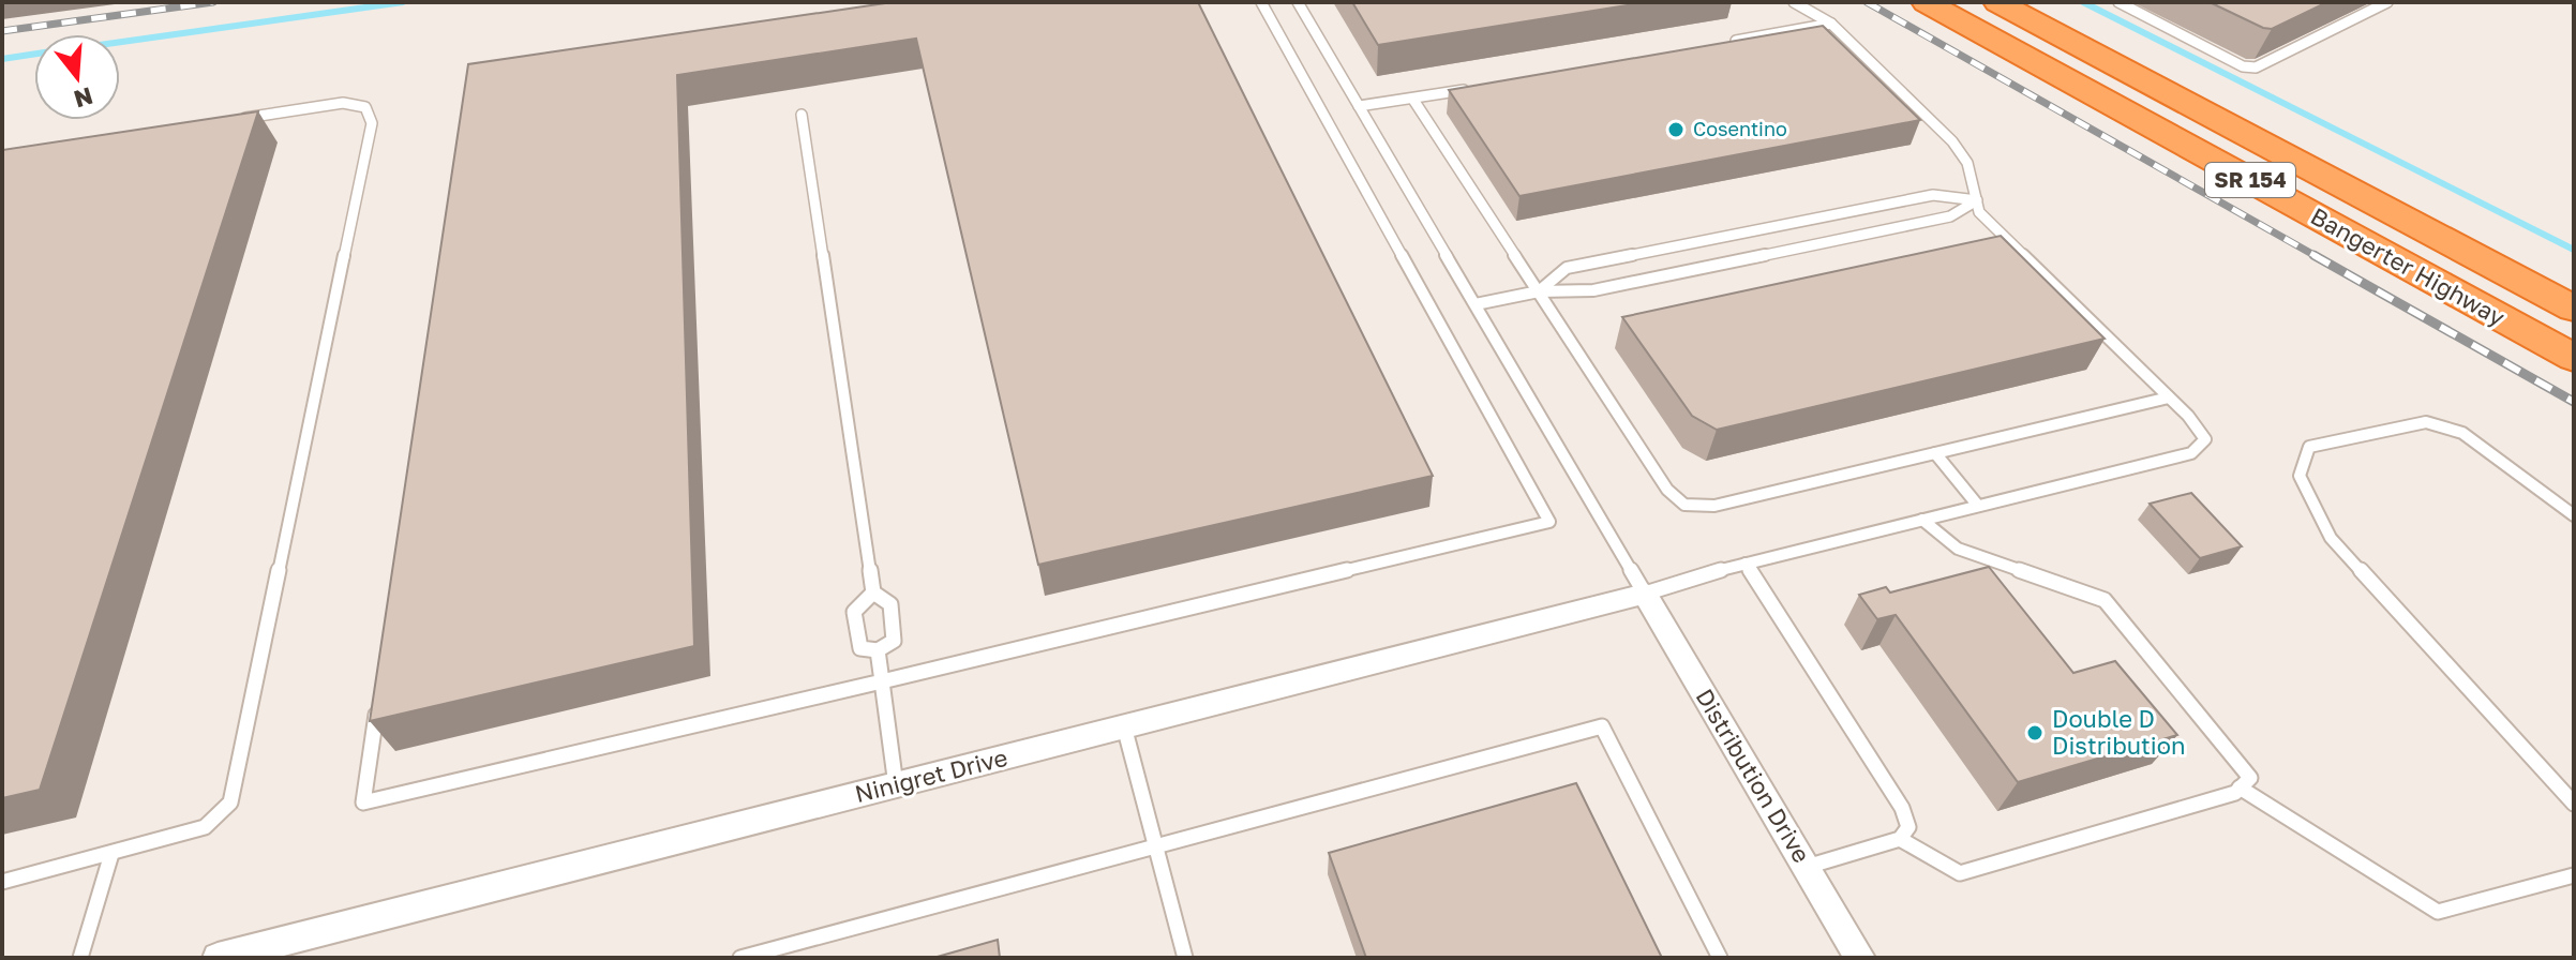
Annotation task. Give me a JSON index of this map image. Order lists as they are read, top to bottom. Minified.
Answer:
{"streets":{"highway":["SR 154","Bangerter Highway"],"street":["Ninigret Drive","Distribution Drive"]},"crossings":[["Ninigret Drive","Distribution Drive"]],"places":["Cosentino","Double D Distribution"],"north":"bottom"}
